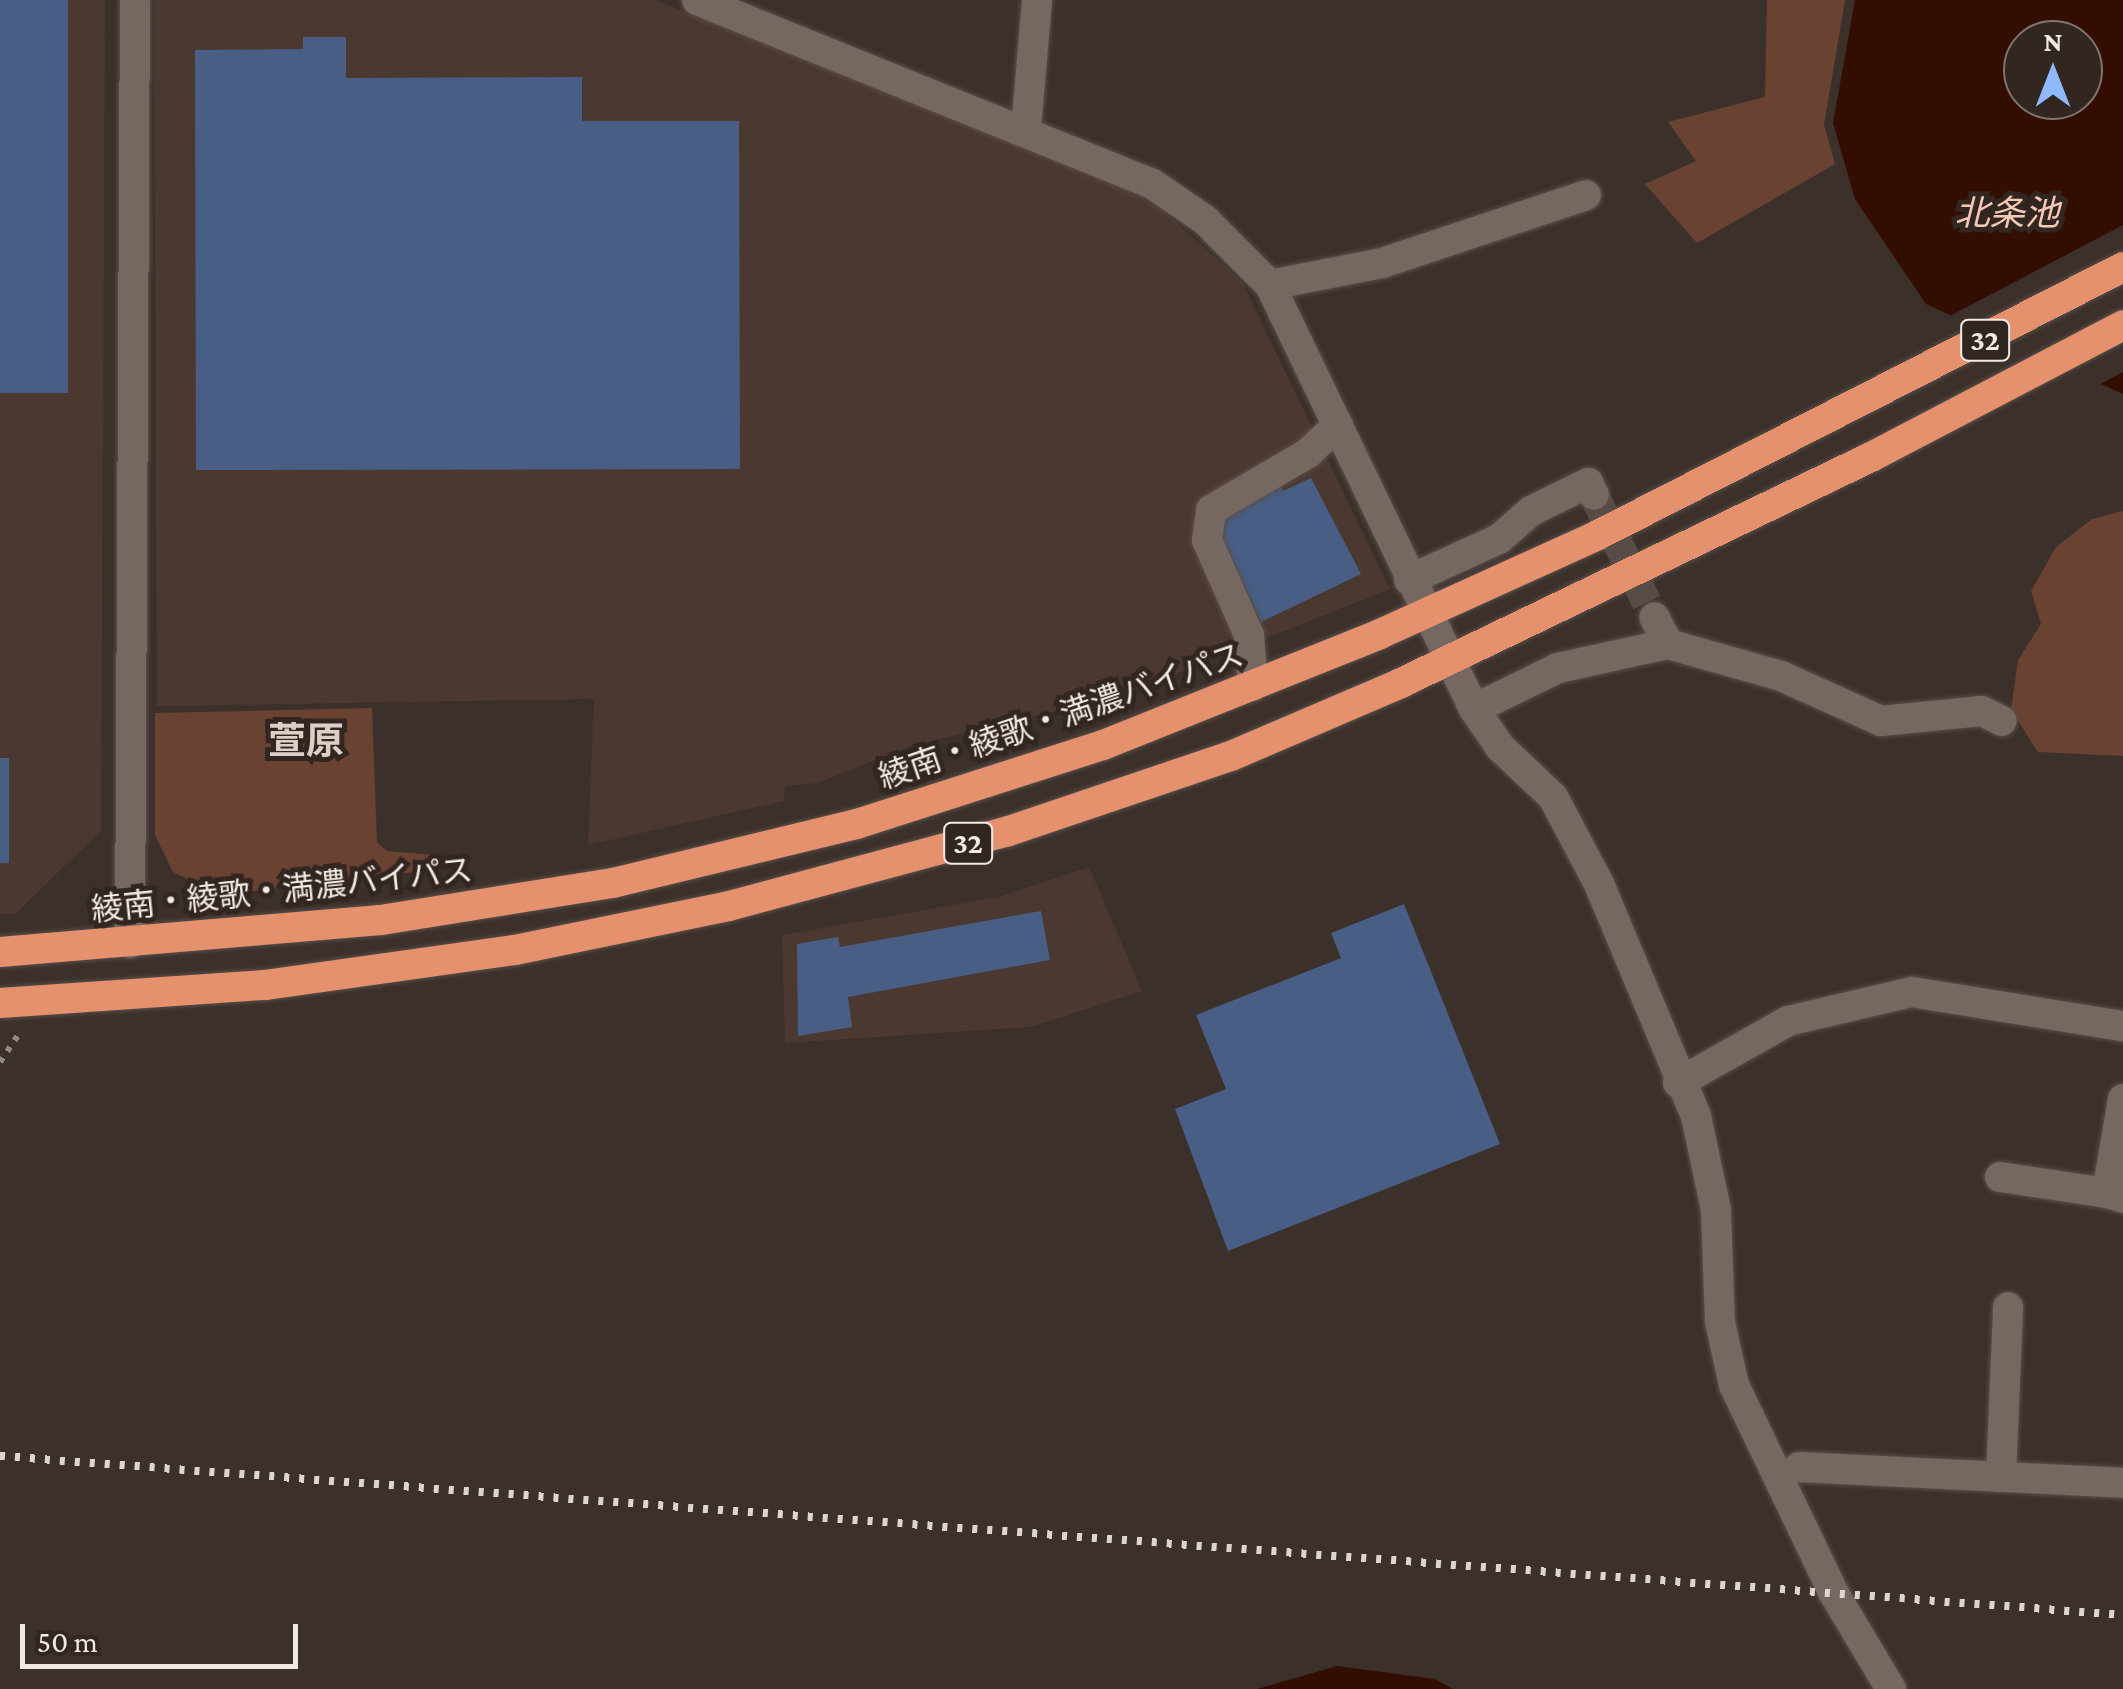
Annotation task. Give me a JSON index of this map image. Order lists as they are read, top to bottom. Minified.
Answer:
{"streets":{"highway":["32","綾南・綾歌・満濃バイパス"]},"districts":["萱原"],"water":["北条池"],"scale_bar":"50 m","north":"top"}
